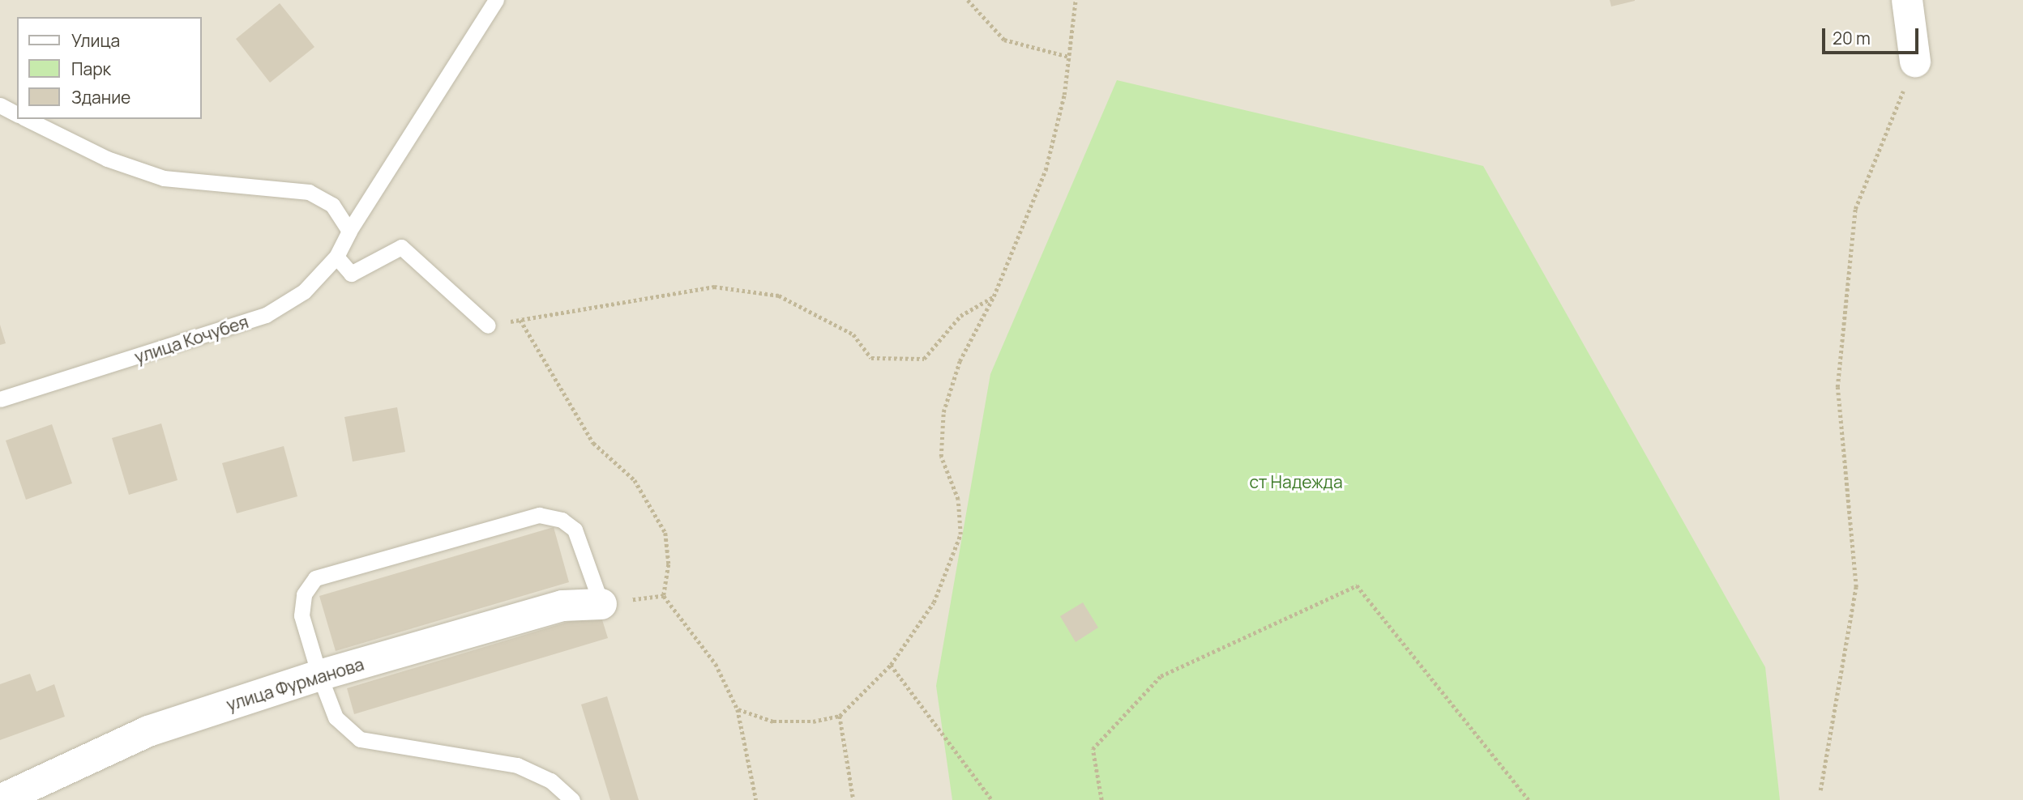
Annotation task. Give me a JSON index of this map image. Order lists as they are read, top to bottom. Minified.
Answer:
{"streets":{"street":["улица Фурманова"],"lane":["улица Кочубея"]},"parks":["ст Надежда"],"legend":["Улица","Парк","Здание"],"scale_bar":"20 m"}
